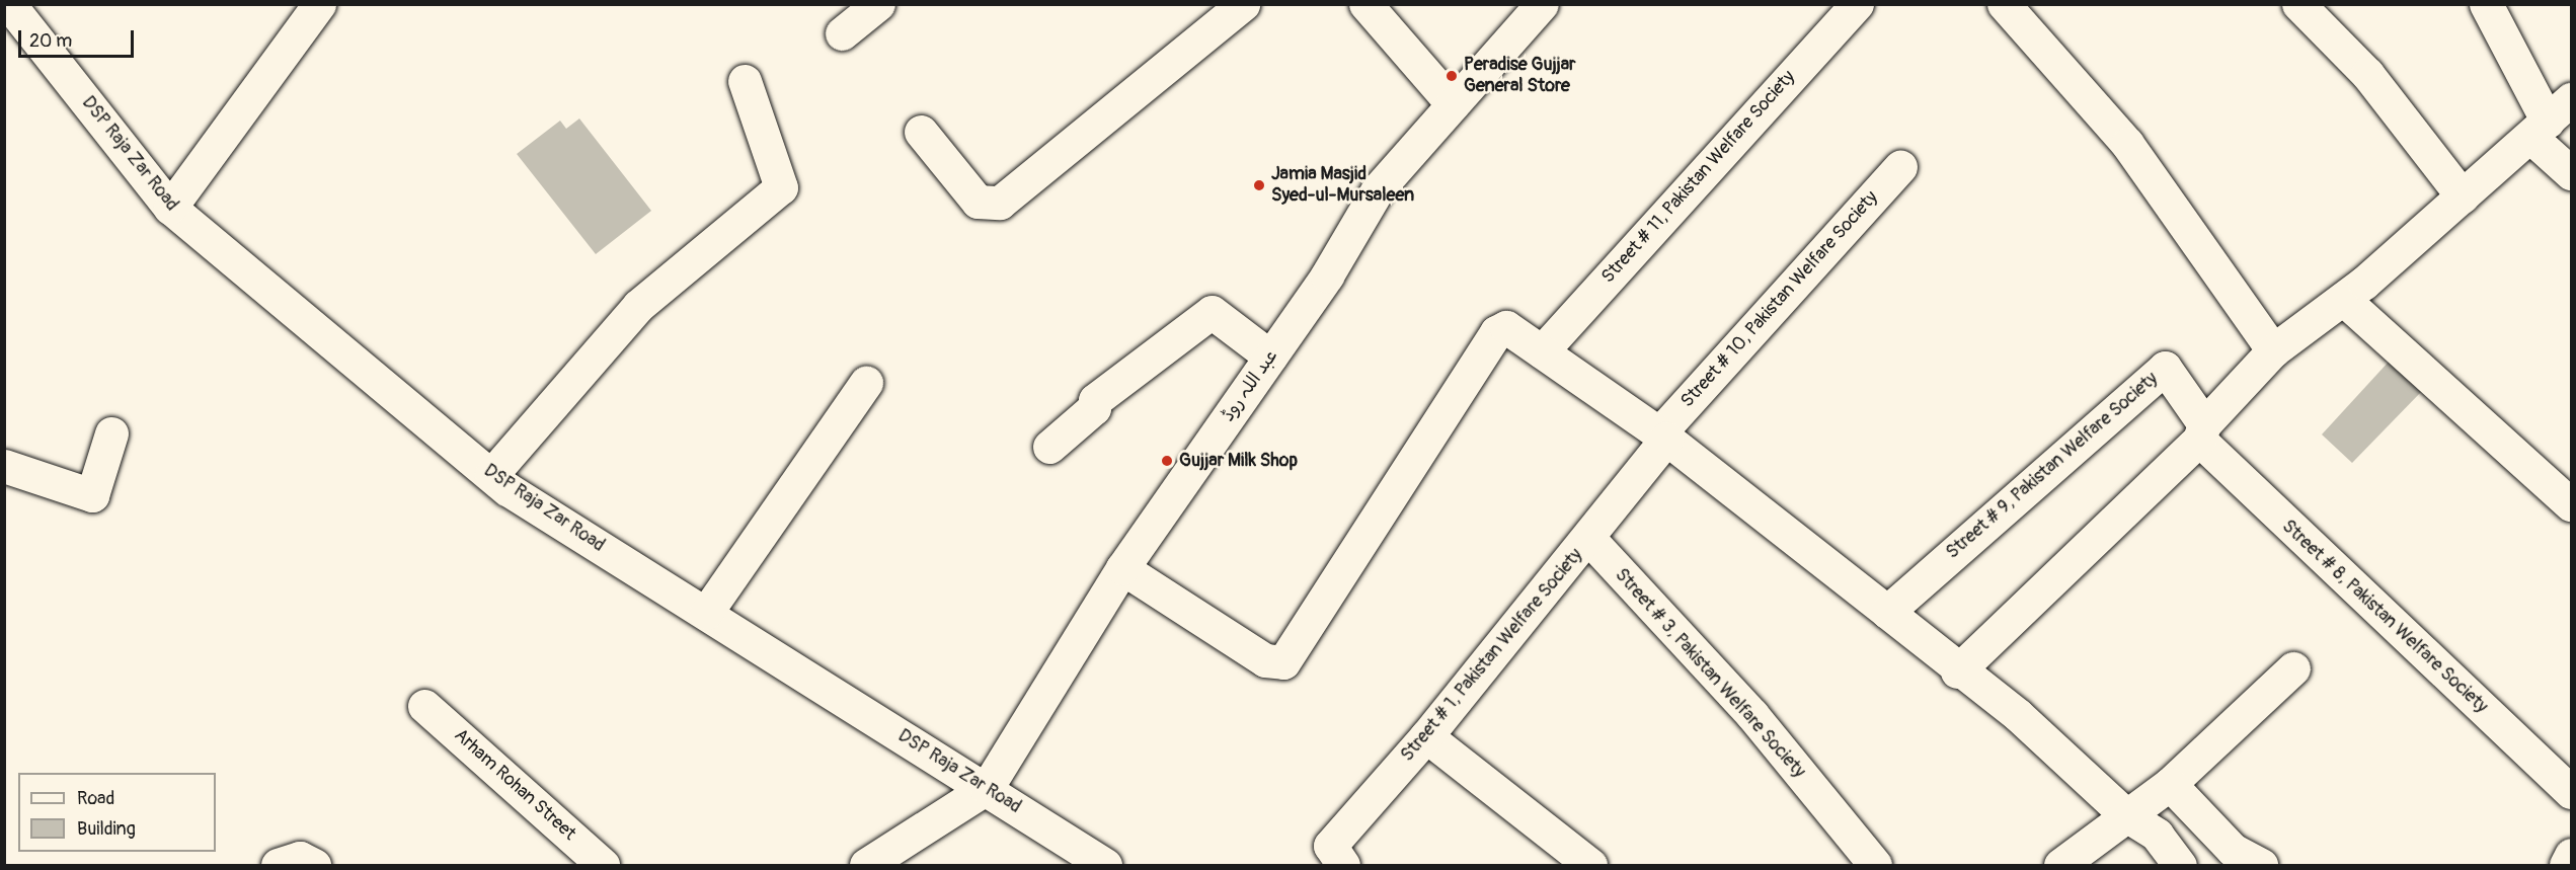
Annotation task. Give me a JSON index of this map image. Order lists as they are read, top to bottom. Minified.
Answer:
{"streets":{"street":["DSP Raja Zar Road","Street # 11, Pakistan Welfare Society","Street # 10, Pakistan Welfare Society","عبد اللہ روڈ","Street # 9, Pakistan Welfare Society","Street # 8, Pakistan Welfare Society","Street # 1, Pakistan Welfare Society","Street # 3, Pakistan Welfare Society","Arham Rohan Street"]},"crossings":[["DSP Raja Zar Road","عبد اللہ روڈ"],["Street # 10, Pakistan Welfare Society","Street # 1, Pakistan Welfare Society"],["Street # 9, Pakistan Welfare Society","Street # 8, Pakistan Welfare Society"],["Street # 1, Pakistan Welfare Society","Street # 3, Pakistan Welfare Society"]],"places":["Peradise Gujjar General Store","Jamia Masjid Syed-ul-Mursaleen","Gujjar Milk Shop"],"legend":["Road","Building"],"scale_bar":"20 m"}
